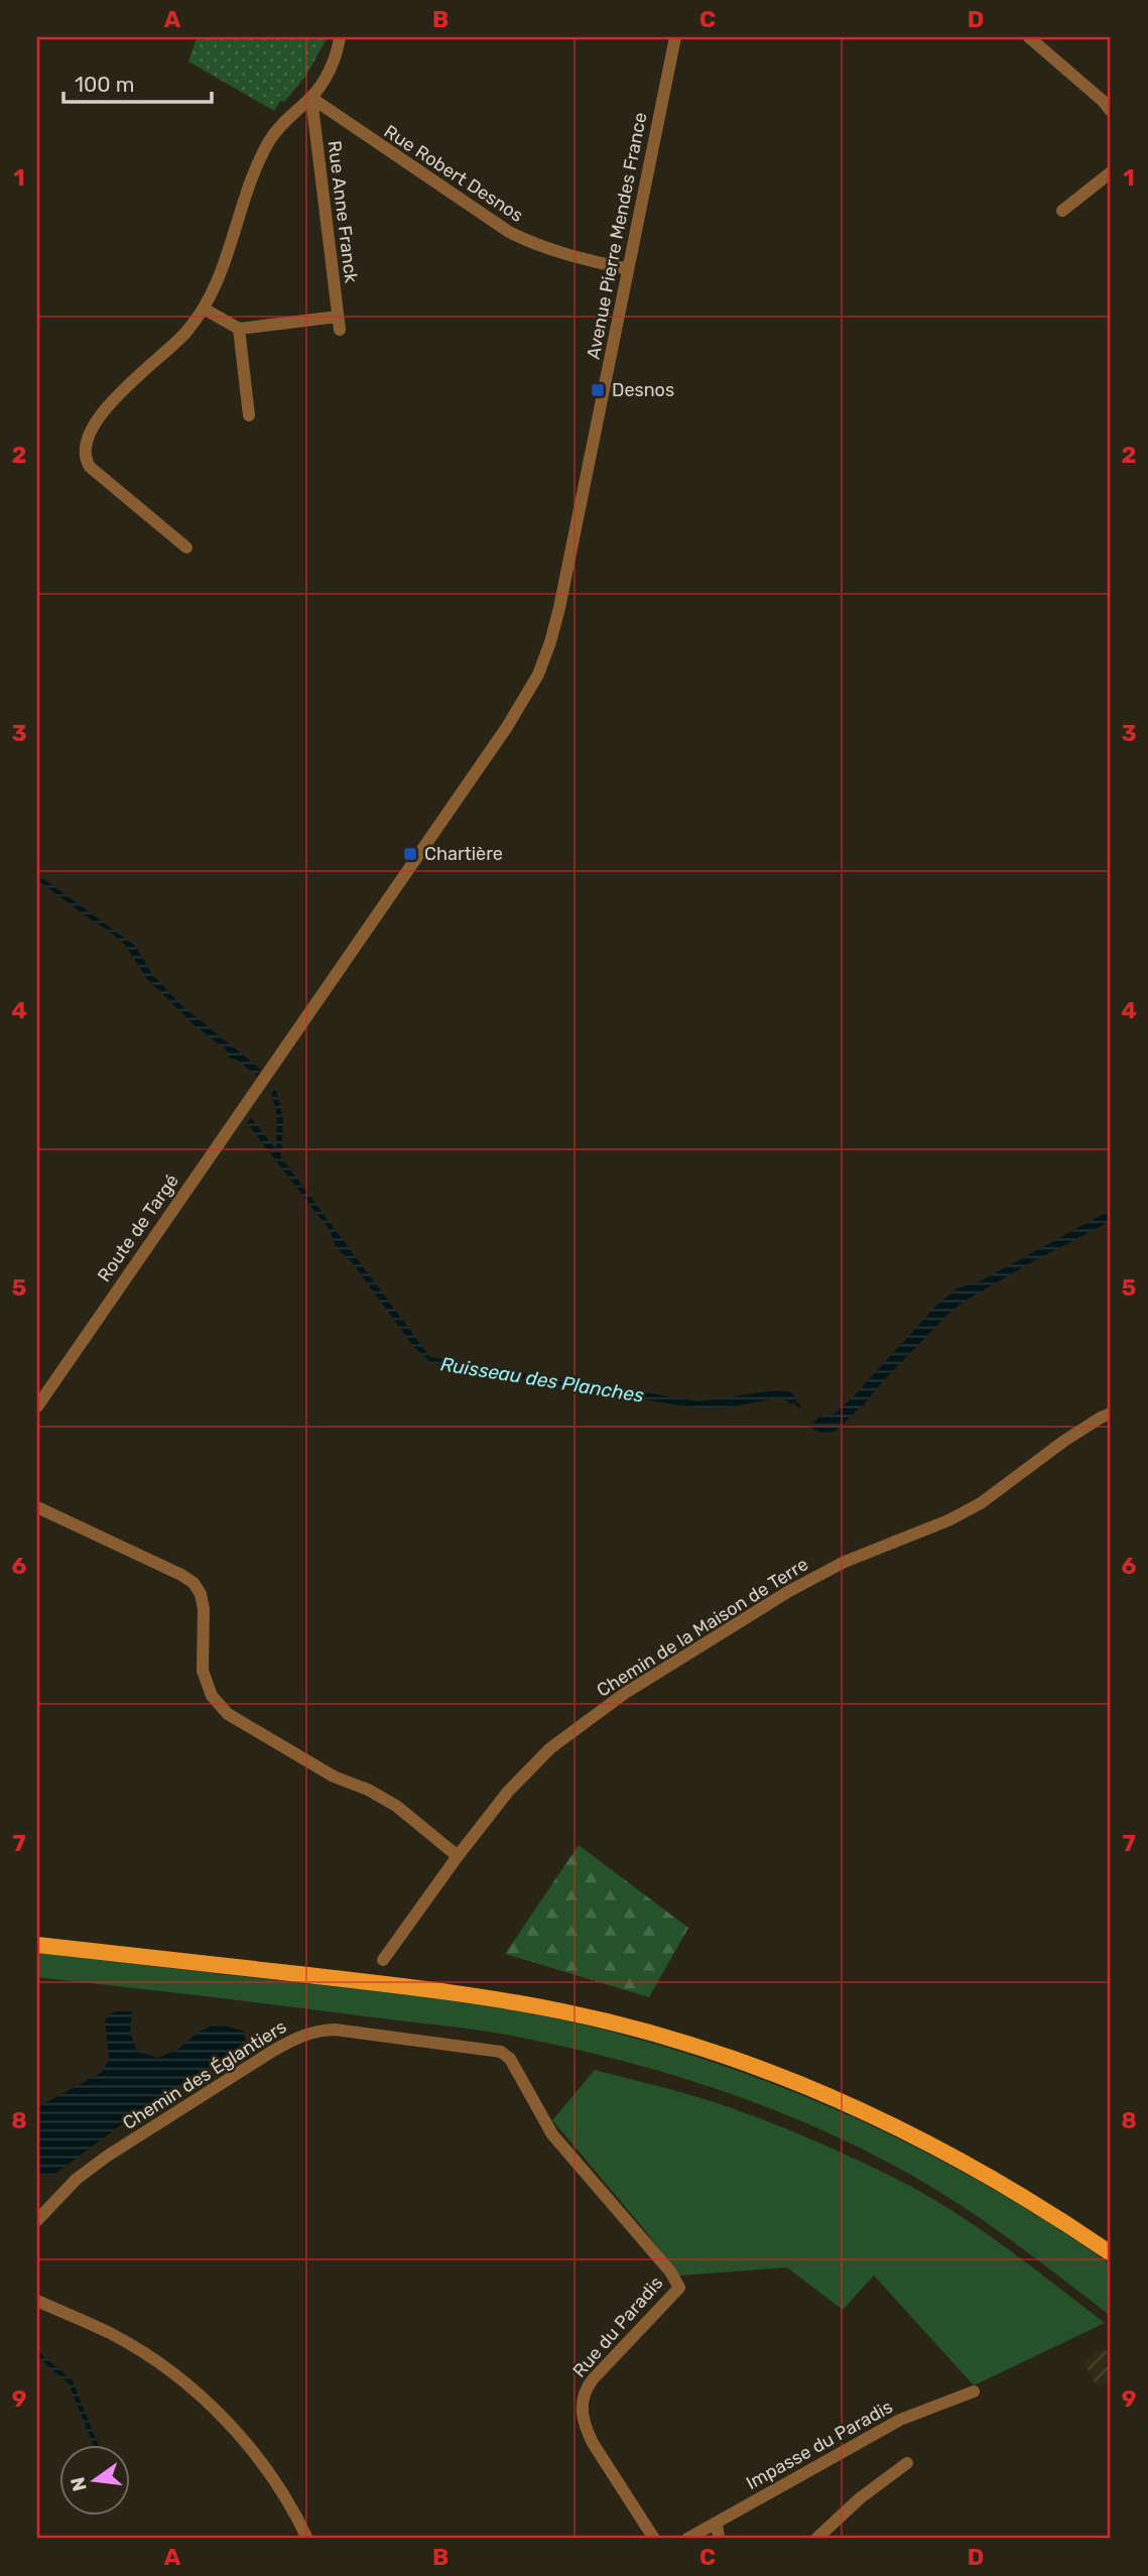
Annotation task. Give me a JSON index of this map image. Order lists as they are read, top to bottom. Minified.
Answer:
{"streets":{"street":["Rue Robert Desnos","Rue Anne Franck","Avenue Pierre Mendes France","Route de Targé","Chemin de la Maison de Terre","Chemin des Églantiers","Rue du Paradis","Impasse du Paradis"]},"crossings":[["Rue Robert Desnos","Rue Anne Franck"],["Rue Robert Desnos","Avenue Pierre Mendes France"],["Avenue Pierre Mendes France","Route de Targé"],["Chemin des Églantiers","Rue du Paradis"]],"water":["Ruisseau des Planches"],"places":{"transit":["Desnos","Chartière"]},"scale_bar":"100 m","north":"left","grid":{"columns":["A","B","C","D"],"rows":["1","2","3","4","5","6","7","8","9"]}}
